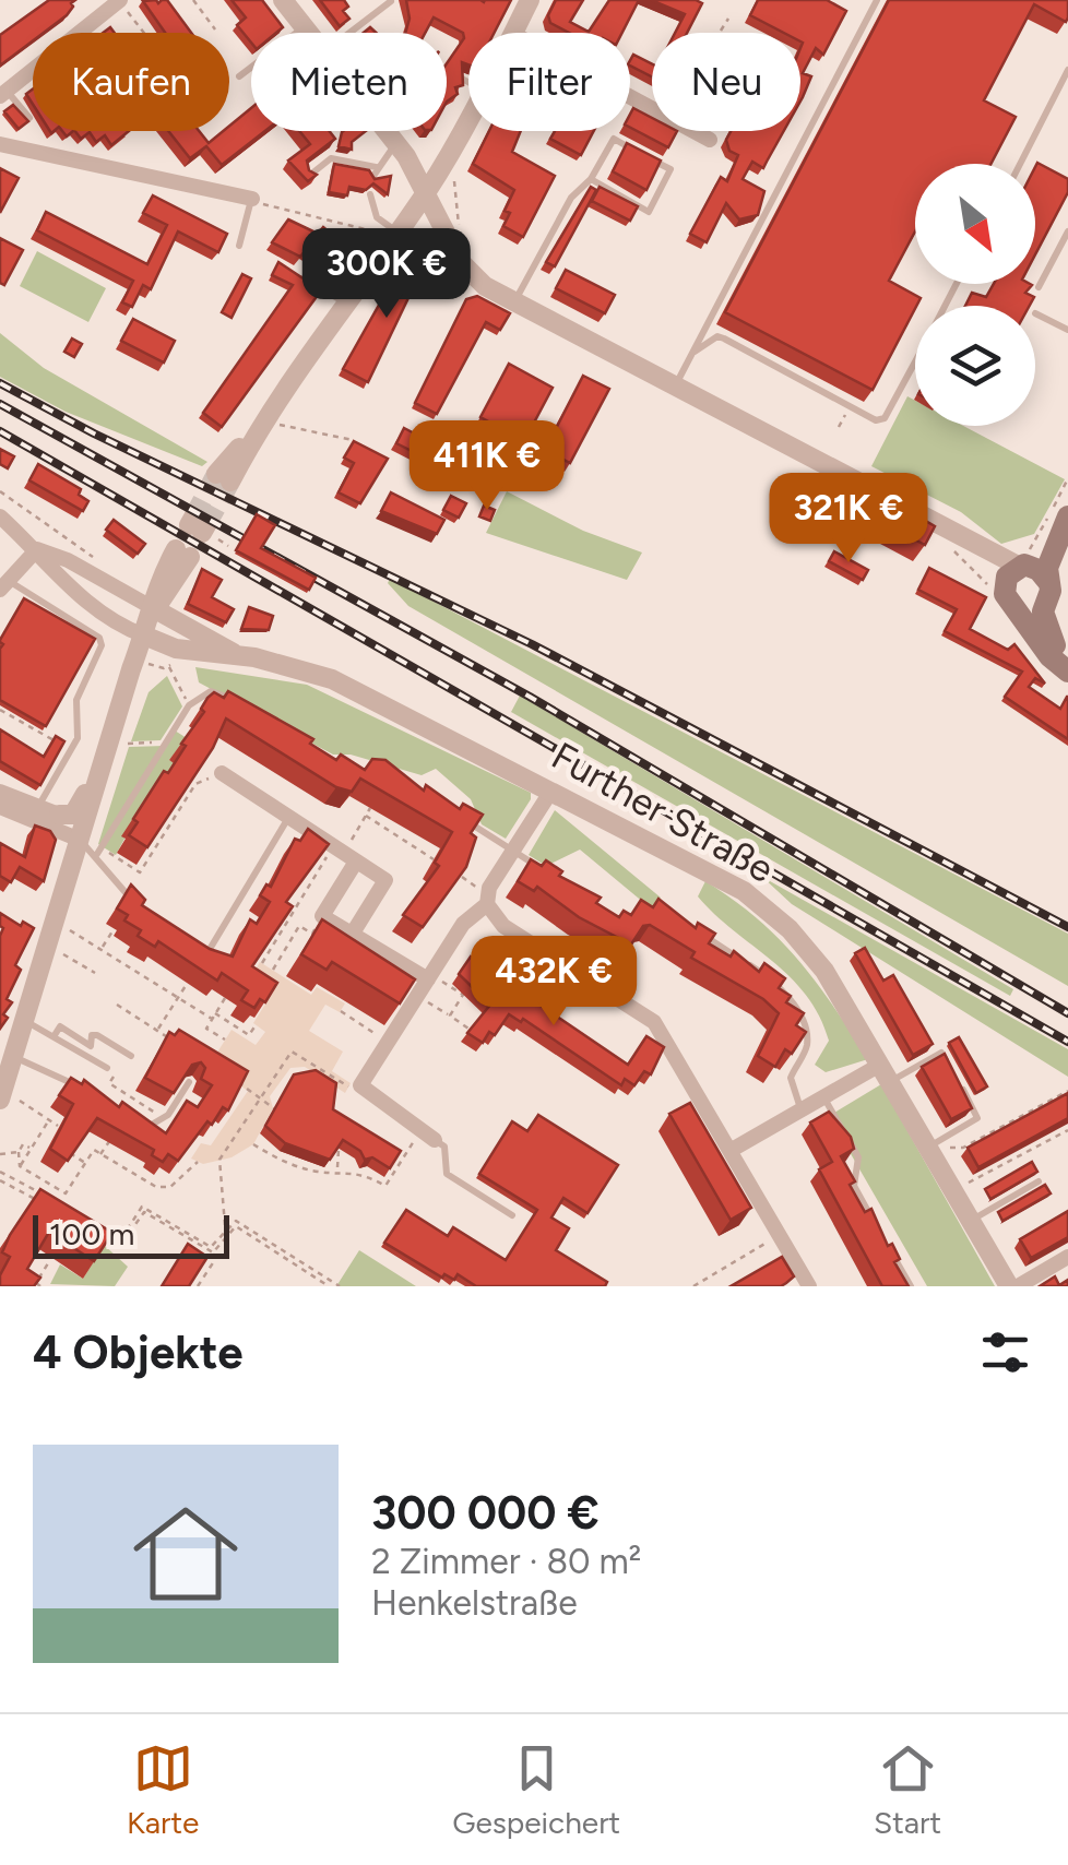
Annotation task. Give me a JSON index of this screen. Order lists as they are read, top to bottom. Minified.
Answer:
{"streets":{"street":["Further Straße"]},"scale_bar":"100 m","north":"bottom right","page":{"chip":["Kaufen","Mieten","Filter","Neu"],"price":["300K €","411K €","321K €","432K €"],"scale":"100 m","heading":"4 Objekte","list":[{"name":"300 000 €","note":"2 Zimmer · 80 m² · Henkelstraße"}],"tabs":["Karte","Gespeichert","Start"]}}
